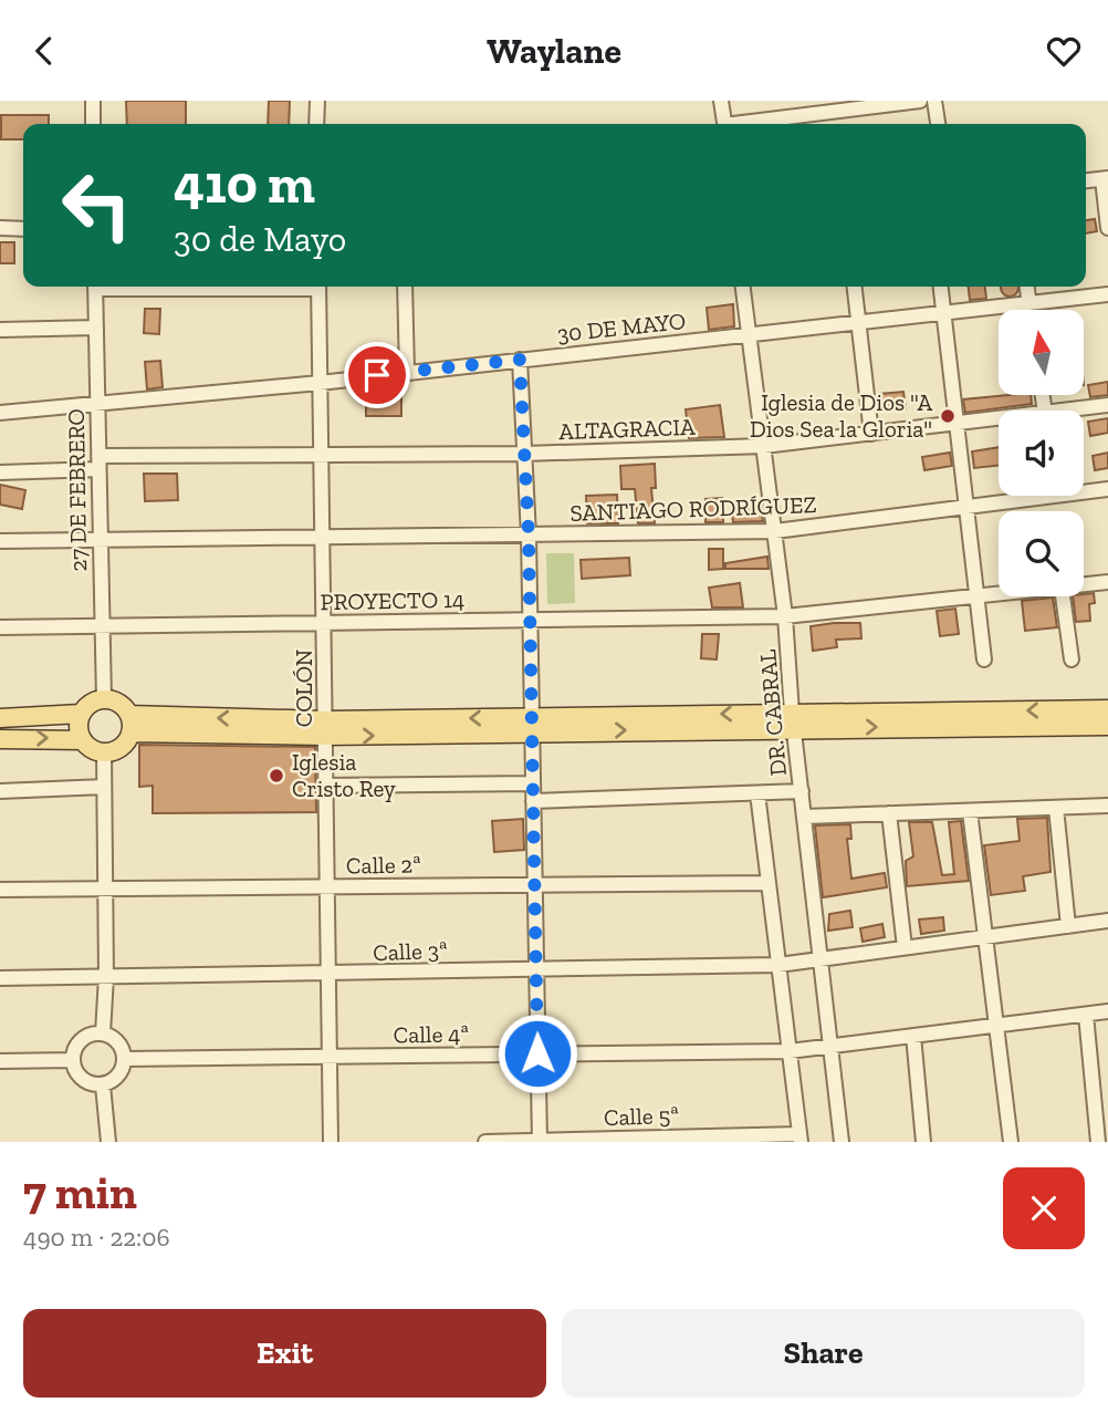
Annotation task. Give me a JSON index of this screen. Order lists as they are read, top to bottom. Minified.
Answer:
{"streets":{"street":["30 DE MAYO","ALTAGRACIA","27 DE FEBRERO","SANTIAGO RODRÍGUEZ","PROYECTO 14","COLÓN","DR. CABRAL","Calle 2ª","Calle 3ª","Calle 4ª","Calle 5ª"]},"crossings":[["30 DE MAYO","27 DE FEBRERO"],["30 DE MAYO","COLÓN"],["30 DE MAYO","DR. CABRAL"],["ALTAGRACIA","27 DE FEBRERO"],["ALTAGRACIA","COLÓN"],["ALTAGRACIA","DR. CABRAL"],["27 DE FEBRERO","SANTIAGO RODRÍGUEZ"],["27 DE FEBRERO","PROYECTO 14"],["SANTIAGO RODRÍGUEZ","COLÓN"],["SANTIAGO RODRÍGUEZ","DR. CABRAL"],["PROYECTO 14","COLÓN"],["PROYECTO 14","DR. CABRAL"],["COLÓN","Calle 2ª"],["COLÓN","Calle 3ª"],["COLÓN","Calle 4ª"],["DR. CABRAL","Calle 3ª"],["DR. CABRAL","Calle 4ª"]],"places":["Iglesia de Dios \"A Dios Sea la Gloria\"","Iglesia Cristo Rey"],"north":"top","page":{"header":"Waylane","turn":["410 m","30 de Mayo"],"heading":["7 min","490 m · 22:06"],"buttons":["Exit","Share"]}}
